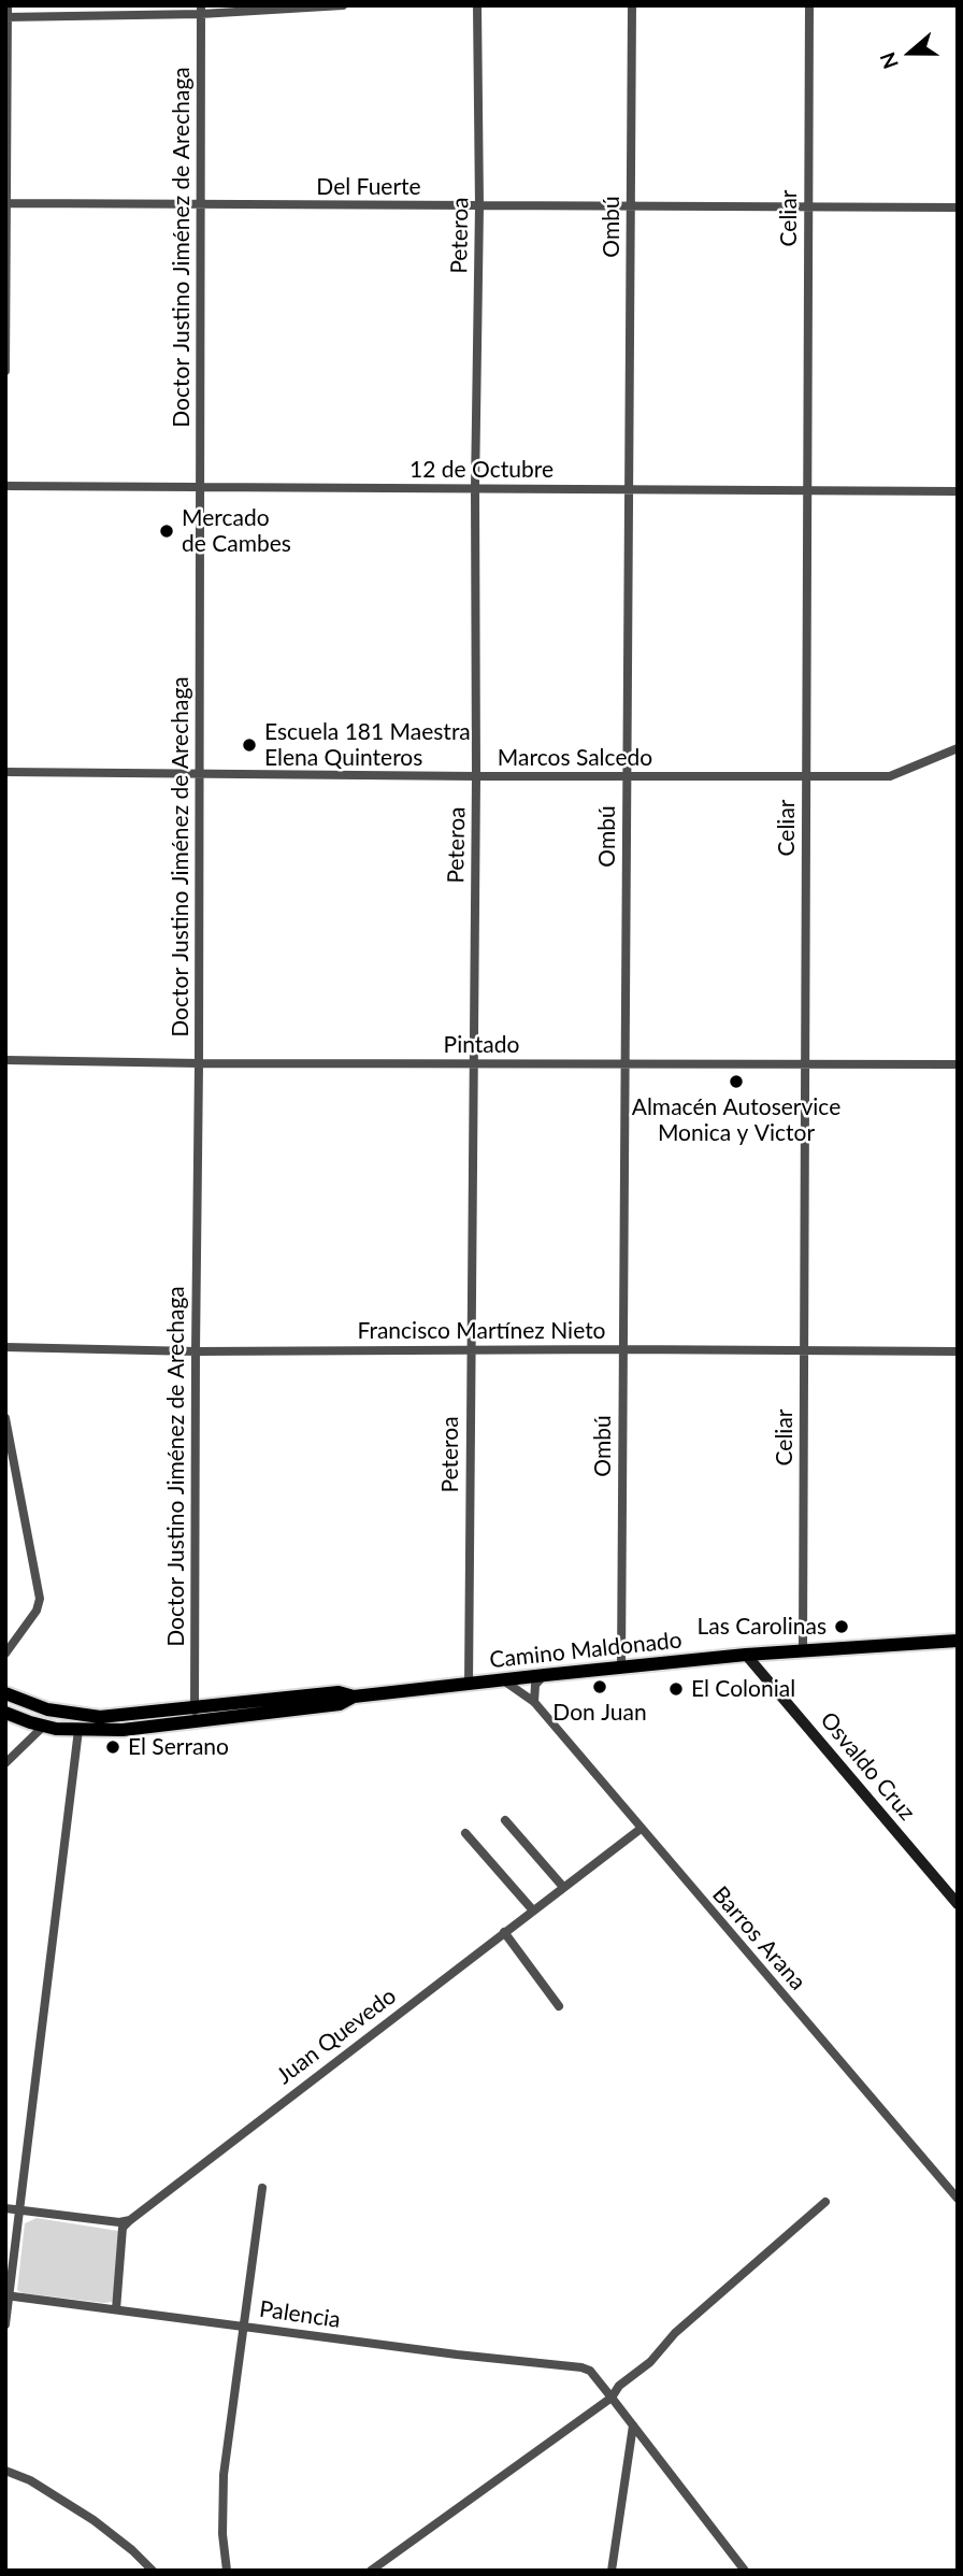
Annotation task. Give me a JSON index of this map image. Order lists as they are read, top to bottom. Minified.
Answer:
{"streets":{"main road":["Camino Maldonado"],"street":["Del Fuerte","Celiar","Ombú","Peteroa","Doctor Justino Jiménez de Arechaga","12 de Octubre","Marcos Salcedo","Pintado","Francisco Martínez Nieto","Osvaldo Cruz","Barros Arana","Juan Quevedo","Palencia"]},"crossings":[["Del Fuerte","Celiar"],["Del Fuerte","Ombú"],["Del Fuerte","Peteroa"],["Del Fuerte","Doctor Justino Jiménez de Arechaga"],["Celiar","12 de Octubre"],["Celiar","Marcos Salcedo"],["Celiar","Pintado"],["Celiar","Francisco Martínez Nieto"],["Celiar","Camino Maldonado"],["Ombú","12 de Octubre"],["Ombú","Marcos Salcedo"],["Ombú","Pintado"],["Ombú","Francisco Martínez Nieto"],["Ombú","Camino Maldonado"],["Peteroa","12 de Octubre"],["Peteroa","Marcos Salcedo"],["Peteroa","Pintado"],["Peteroa","Francisco Martínez Nieto"],["Peteroa","Camino Maldonado"],["Doctor Justino Jiménez de Arechaga","12 de Octubre"],["Doctor Justino Jiménez de Arechaga","Marcos Salcedo"],["Doctor Justino Jiménez de Arechaga","Pintado"],["Doctor Justino Jiménez de Arechaga","Francisco Martínez Nieto"],["Doctor Justino Jiménez de Arechaga","Camino Maldonado"],["Camino Maldonado","Osvaldo Cruz"],["Camino Maldonado","Barros Arana"],["Barros Arana","Juan Quevedo"]],"places":["Mercado de Cambes","Escuela 181 Maestra Elena Quinteros","Almacén Autoservice Monica y Victor","Las Carolinas","Don Juan","El Colonial","El Serrano"],"north":"left"}
